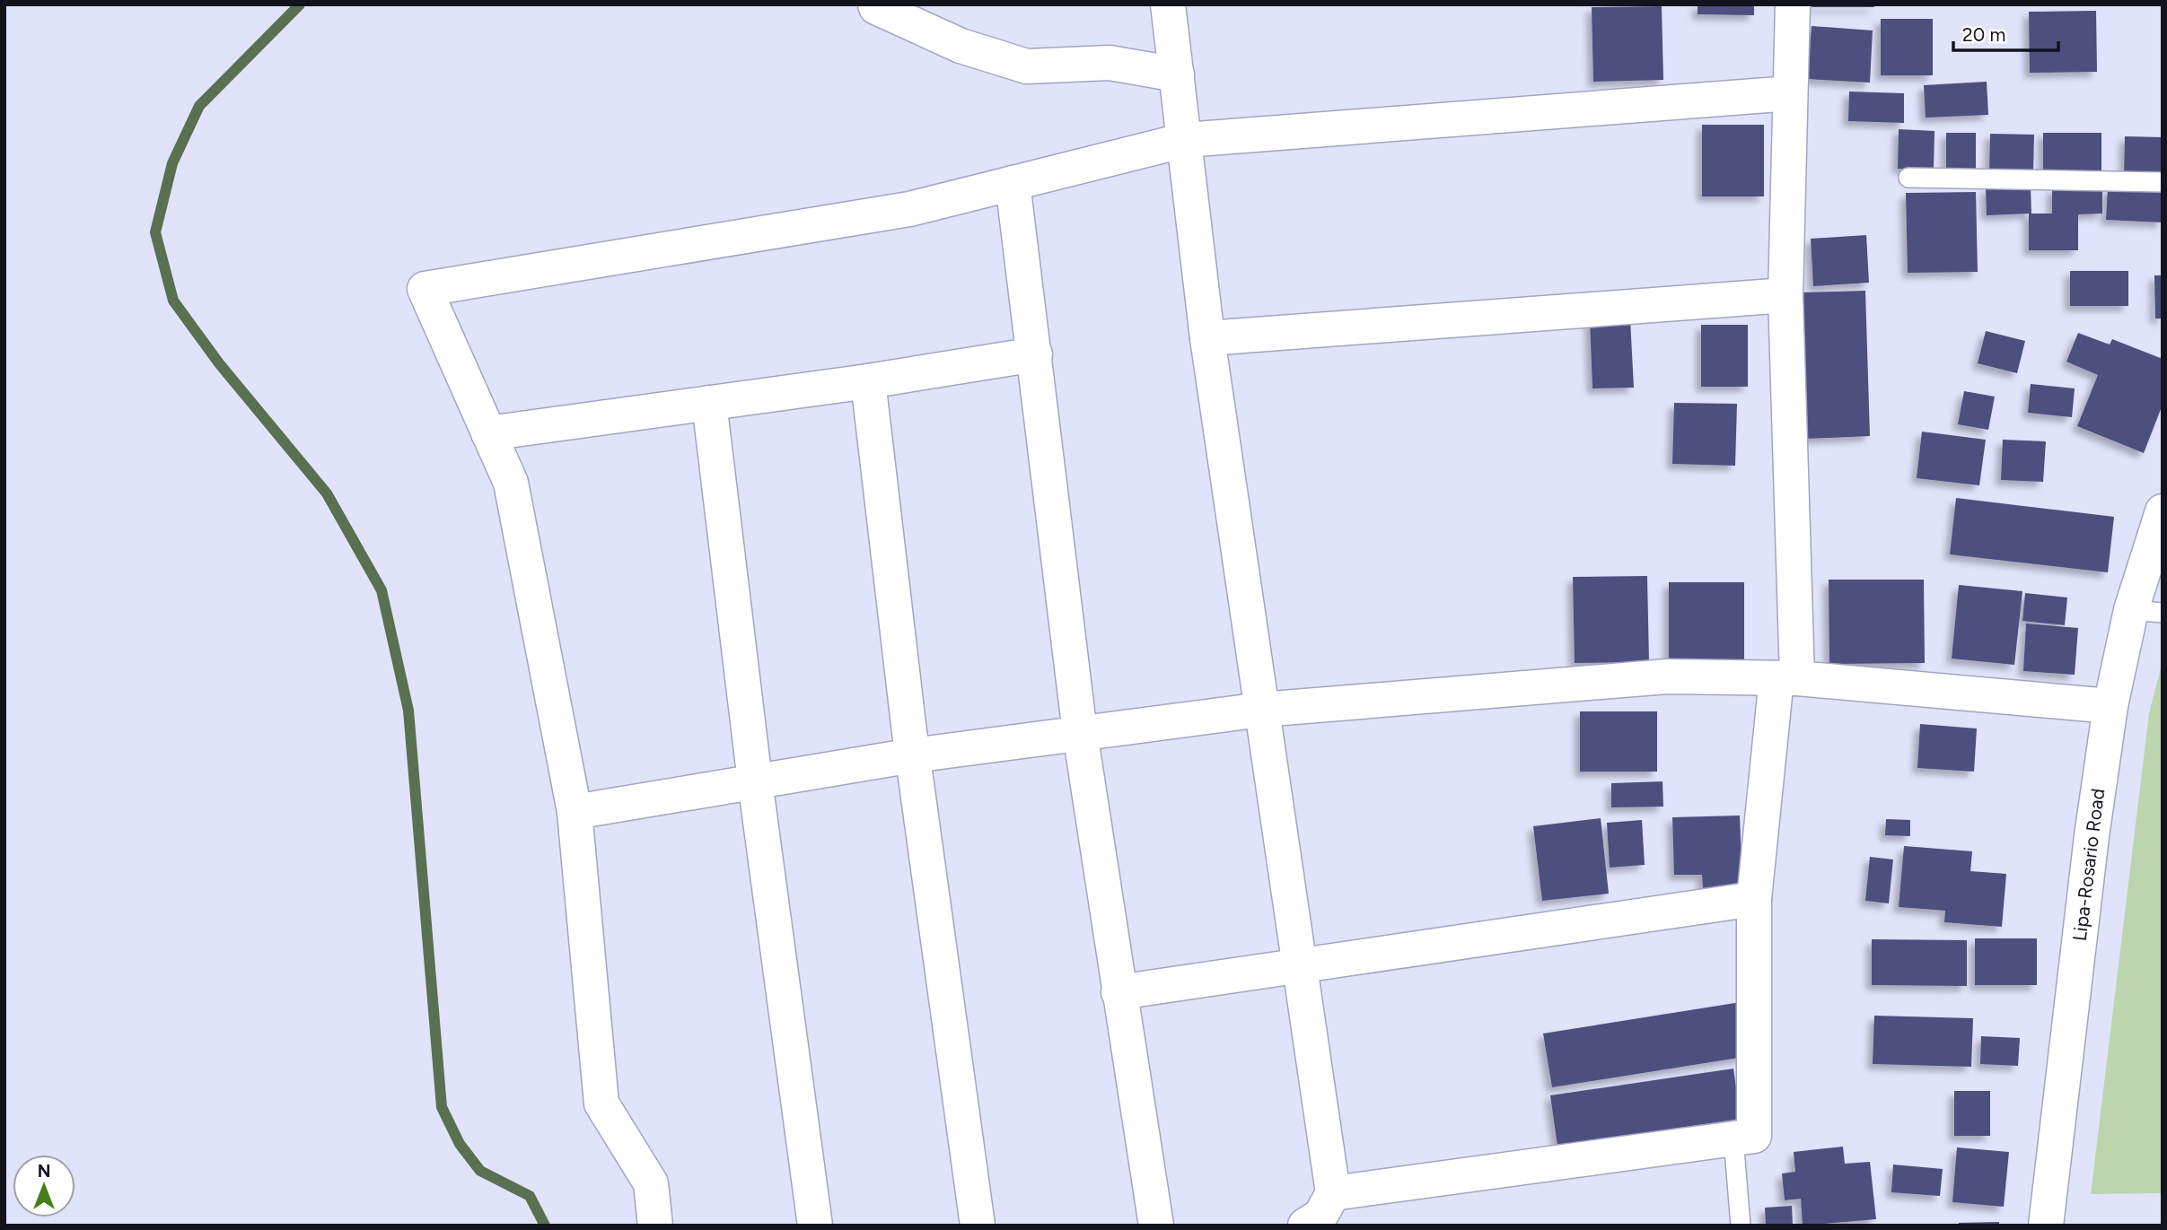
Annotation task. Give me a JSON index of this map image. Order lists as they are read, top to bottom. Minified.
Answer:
{"streets":{"street":["Lipa-Rosario Road"]},"scale_bar":"20 m","north":"top"}
